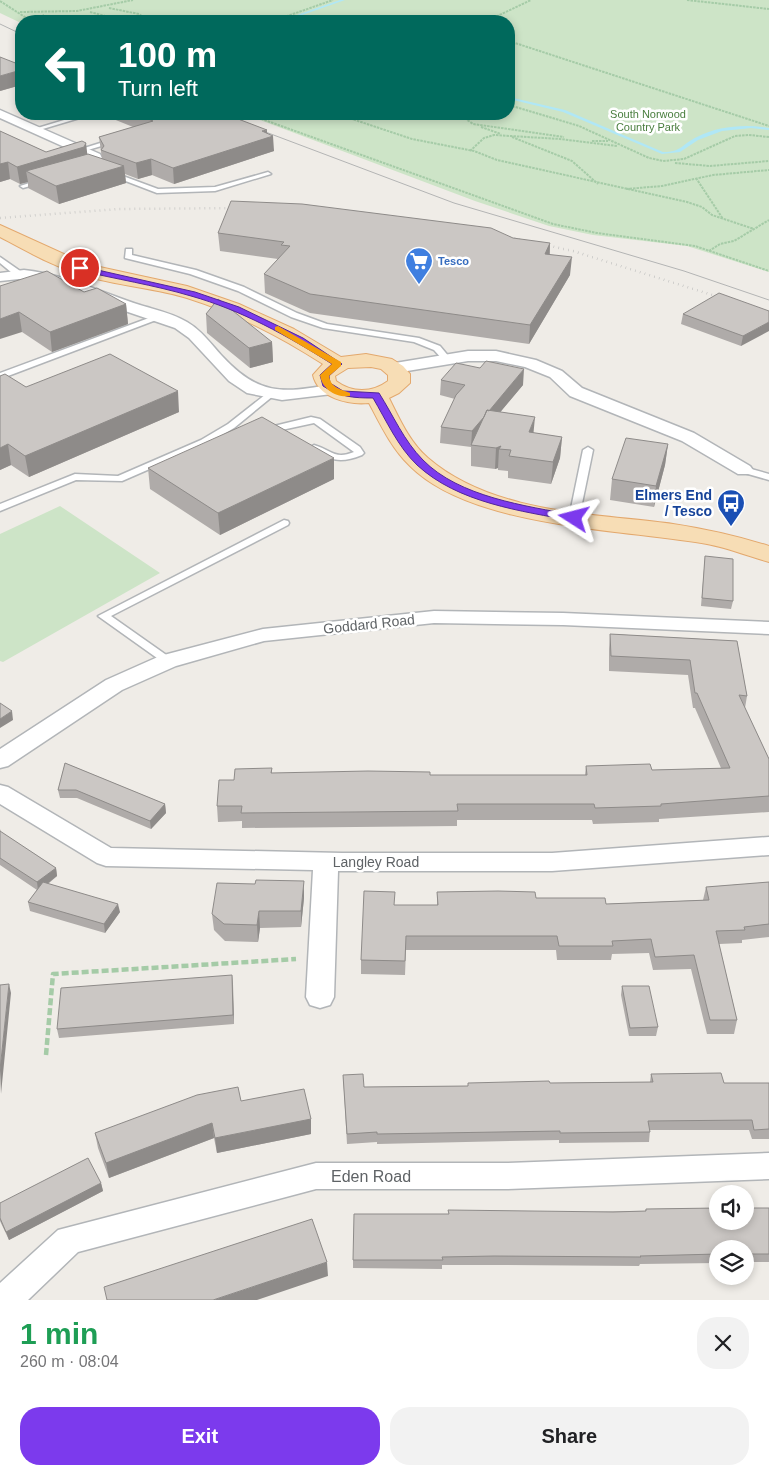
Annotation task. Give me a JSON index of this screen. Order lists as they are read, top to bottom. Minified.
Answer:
{"streets":{"street":["Goddard Road","Langley Road","Eden Road"]},"parks":["South Norwood Country Park"],"places":{"supermarket":["Tesco"],"bus stop":["Elmers End / Tesco"]},"page":{"turn":["100 m","Turn left"],"heading":["1 min","260 m · 08:04"],"buttons":["Exit","Share"]}}
